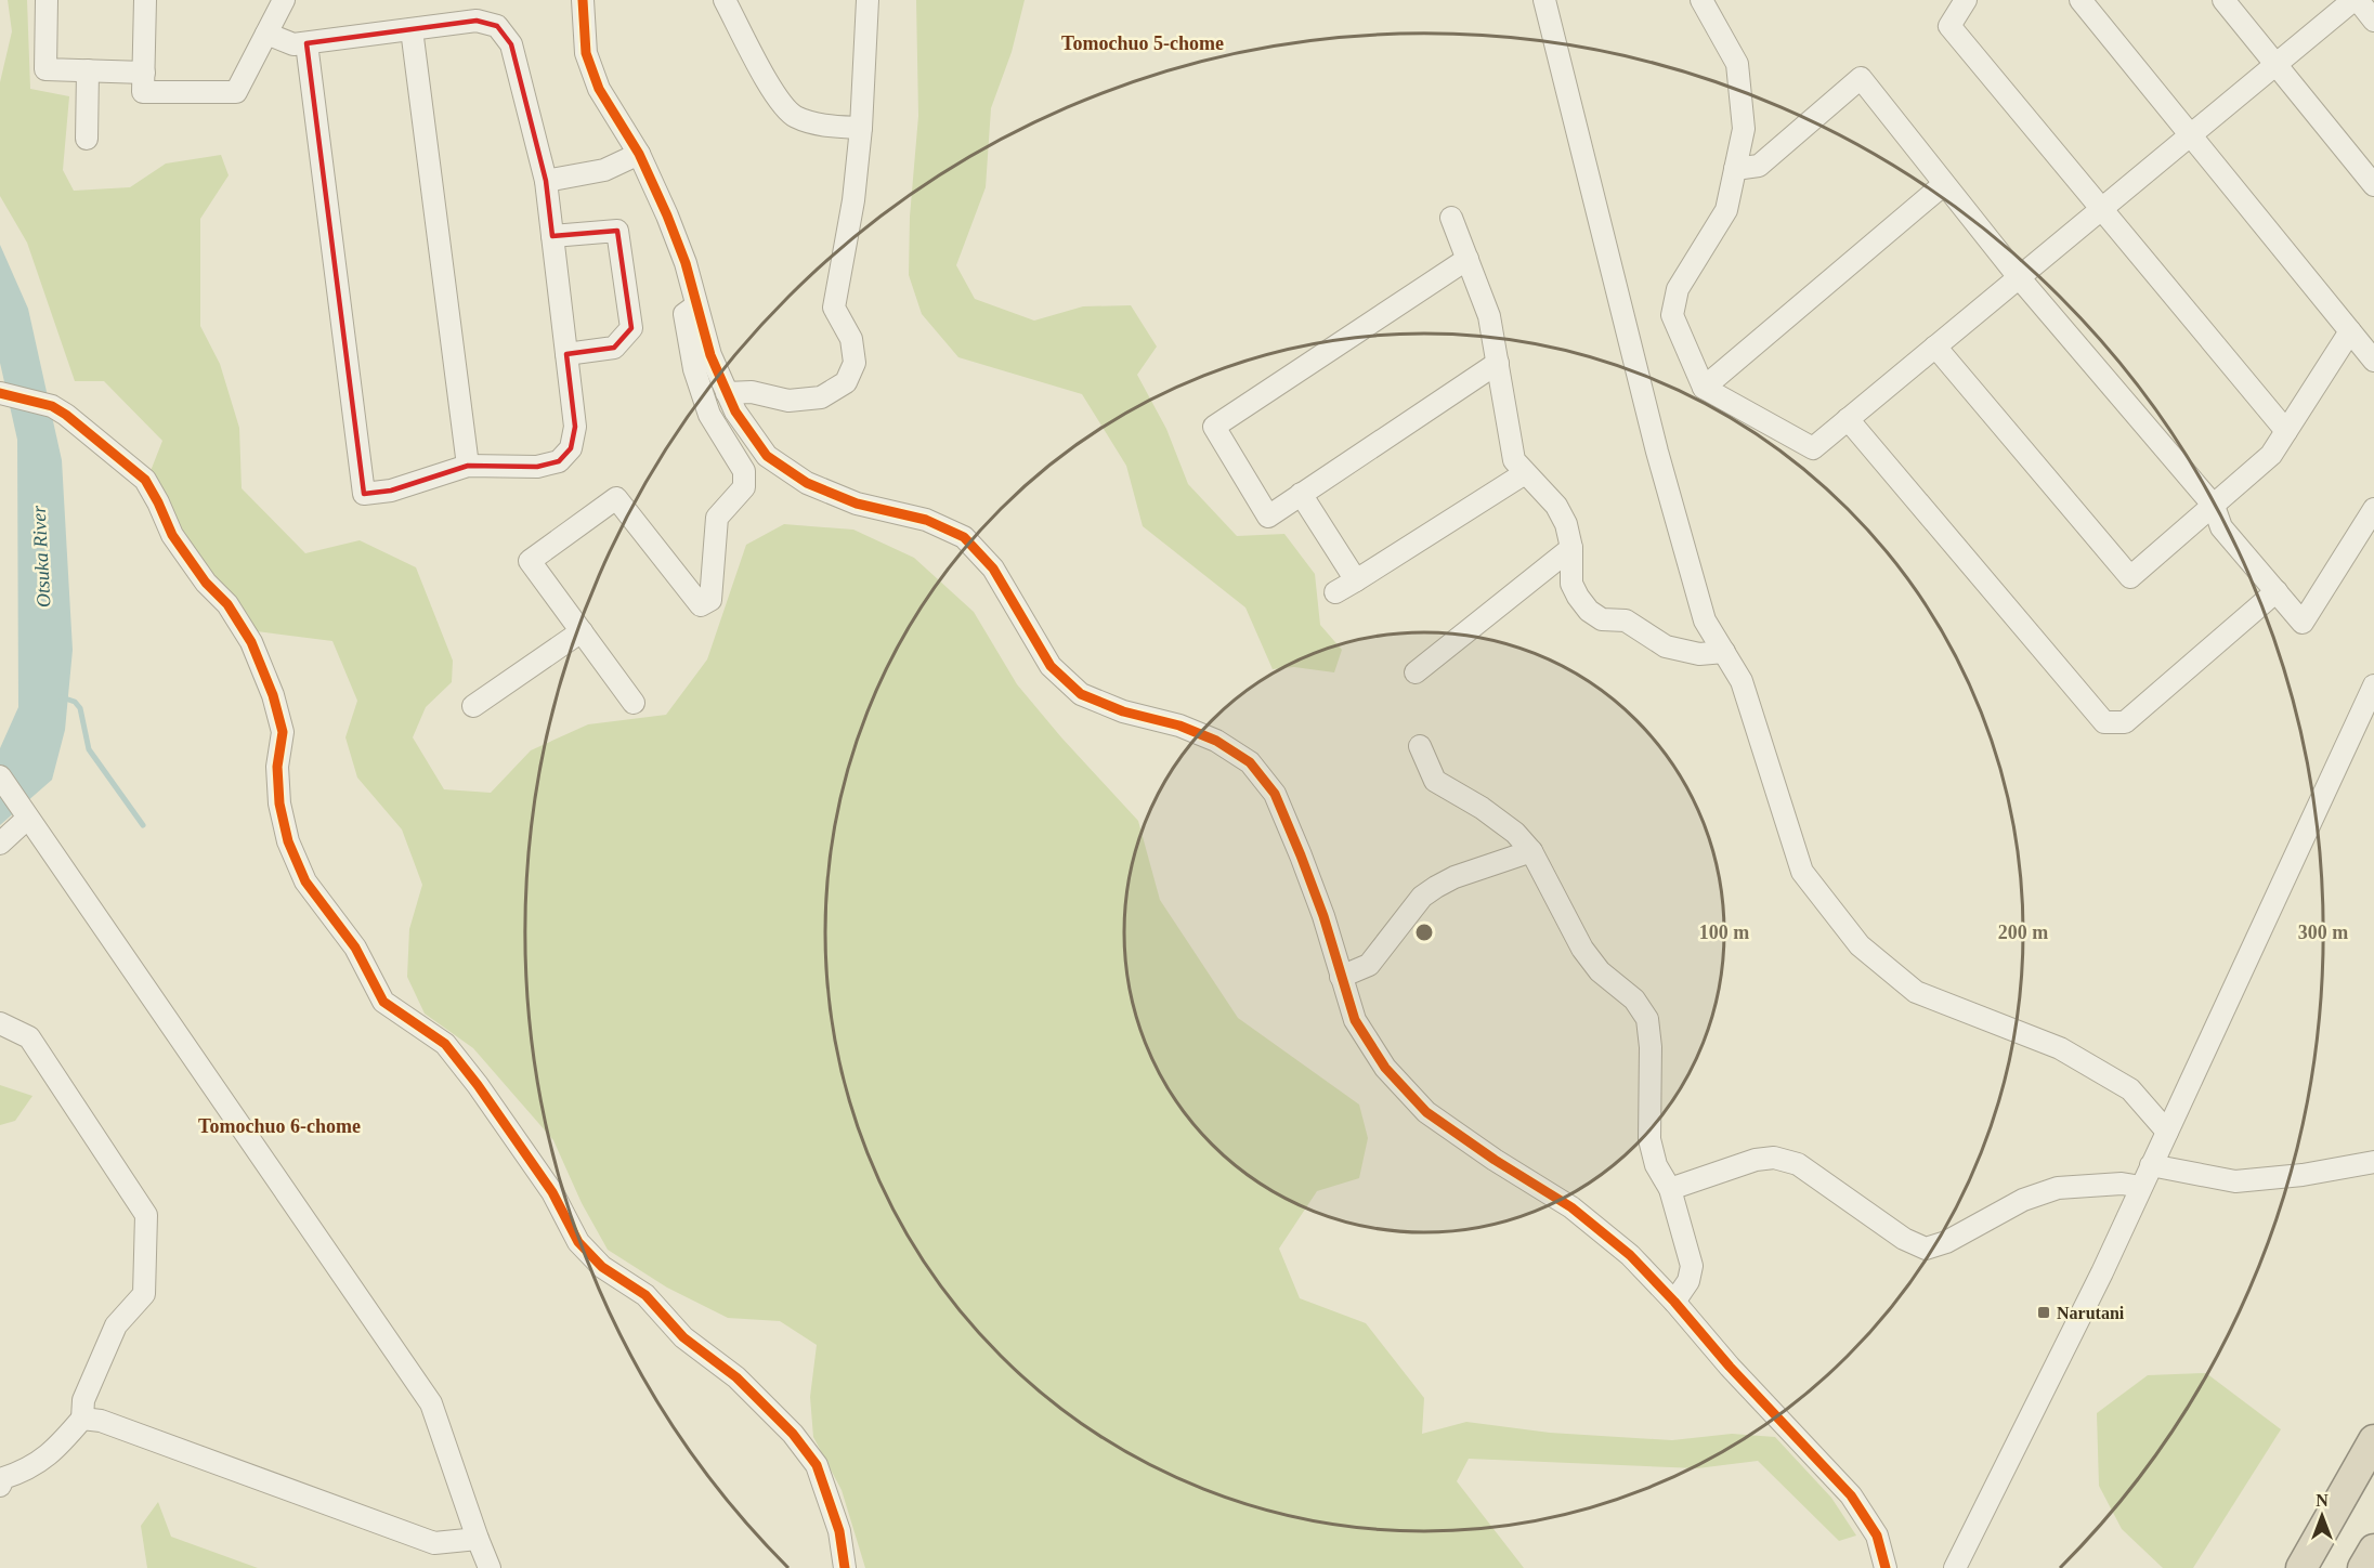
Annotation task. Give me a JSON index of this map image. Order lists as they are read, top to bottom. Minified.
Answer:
{"districts":["Tomochuo 5-chome","Tomochuo 6-chome"],"water":["Otsuka River"],"places":{"transit":["Narutani"]},"north":"top","rings":["100 m","200 m","300 m"]}
